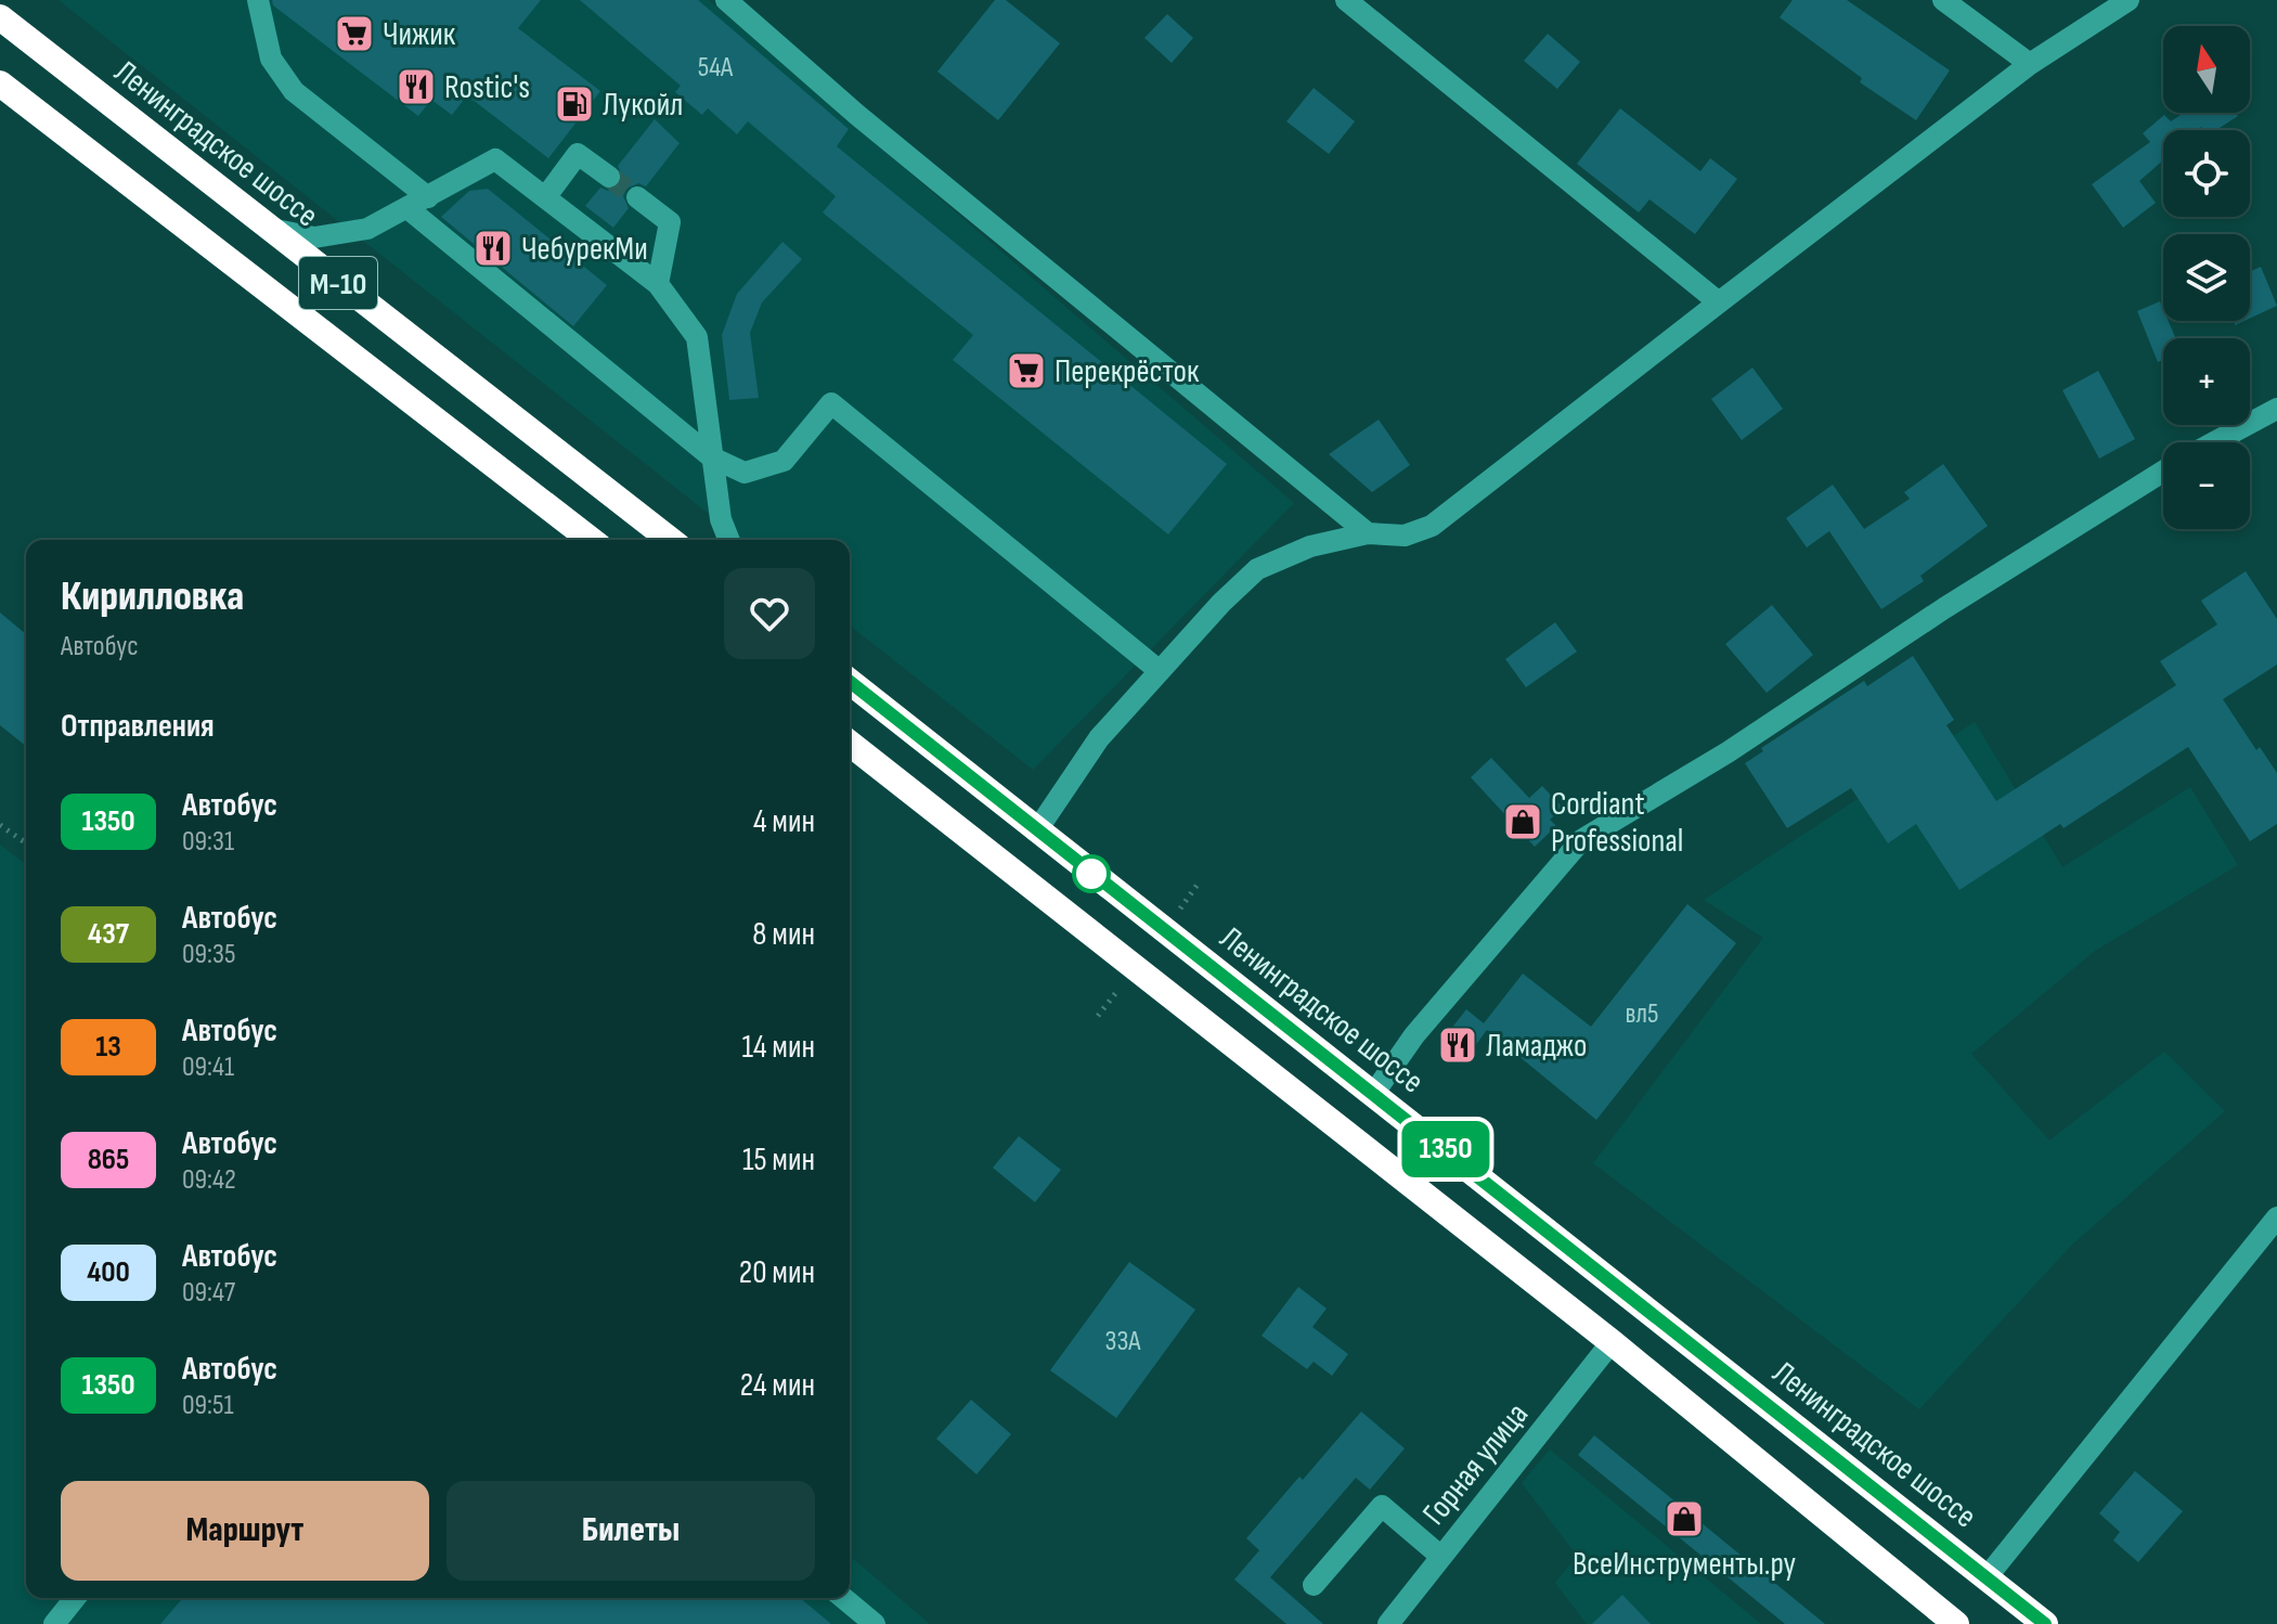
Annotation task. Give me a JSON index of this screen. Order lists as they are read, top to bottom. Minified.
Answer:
{"streets":{"highway":["Ленинградское шоссе","М-10"],"street":["Горная улица"]},"places":{"supermarket":["Чижик","Перекрёсток"],"restaurant":["Rostic's","ЧебурекМи","Ламаджо"],"fuel station":["Лукойл"],"shop":["Cordiant Professional","ВсеИнструменты.ру"]},"lines":["bus line 1350"],"house_numbers":["54А","вл5","33А"],"north":"top","page":{"on_map":"1350","map_buttons":["+","−"],"heading":[["Кирилловка","Автобус"],"Отправления"],"list":[{"mark":"1350","name":"Автобус","note":"09:31","value":"4 мин"},{"mark":"437","name":"Автобус","note":"09:35","value":"8 мин"},{"mark":"13","name":"Автобус","note":"09:41","value":"14 мин"},{"mark":"865","name":"Автобус","note":"09:42","value":"15 мин"},{"mark":"400","name":"Автобус","note":"09:47","value":"20 мин"},{"mark":"1350","name":"Автобус","note":"09:51","value":"24 мин"}],"buttons":["Маршрут","Билеты"]}}
